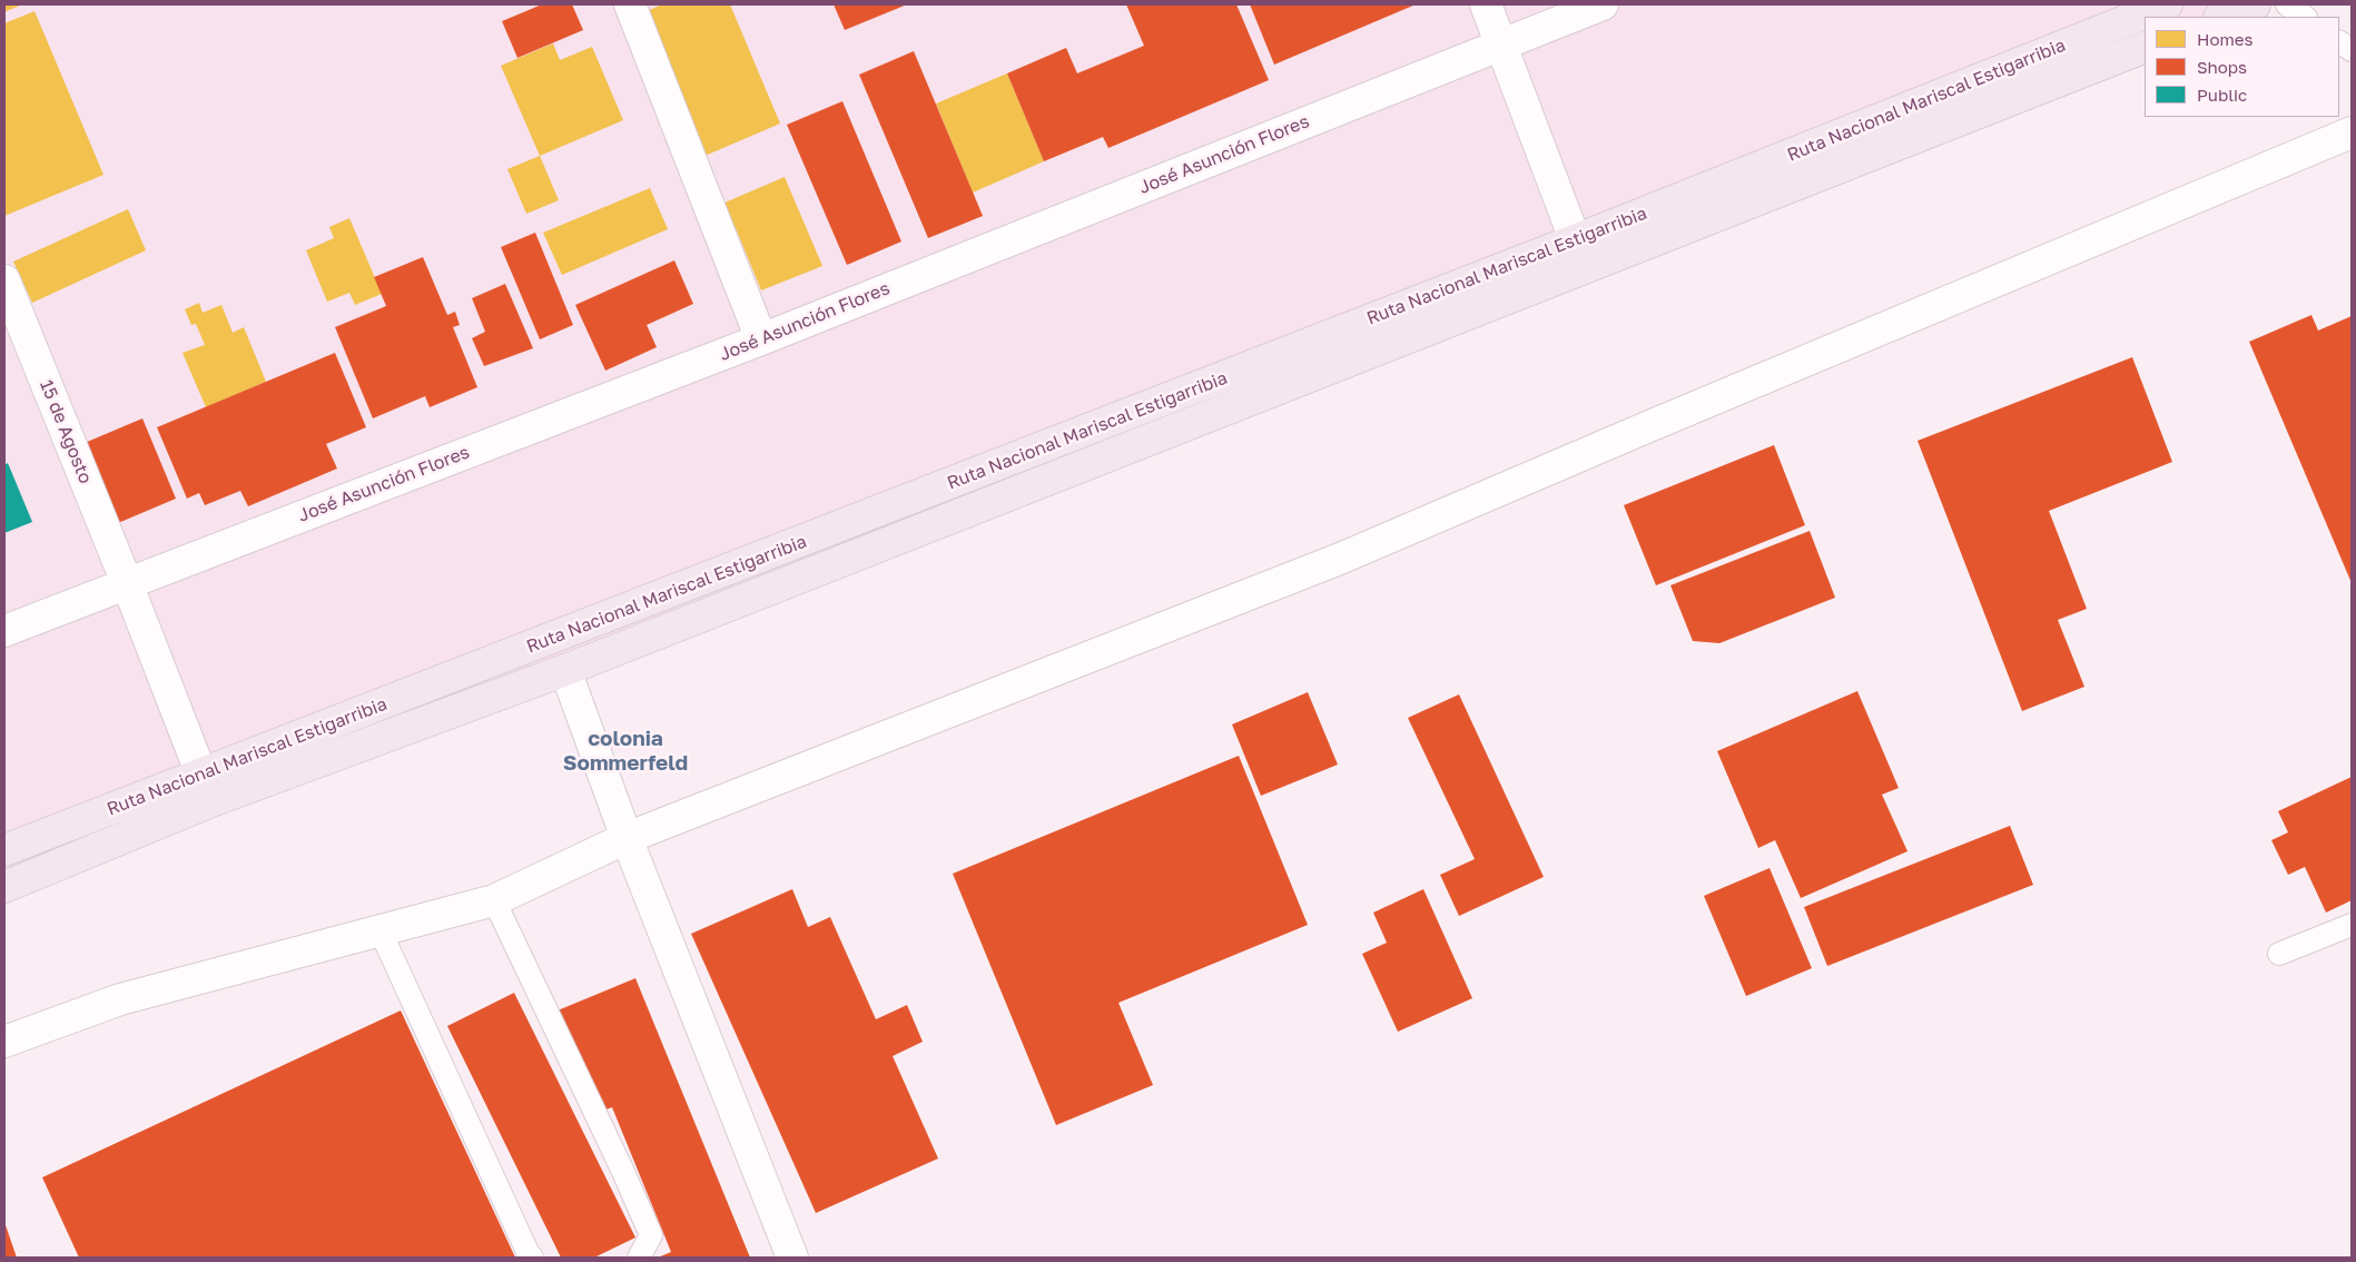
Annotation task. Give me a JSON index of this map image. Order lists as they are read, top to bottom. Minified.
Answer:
{"streets":{"highway":["Ruta Nacional Mariscal Estigarribia"],"street":["José Asunción Flores","15 de Agosto"]},"crossings":[["Ruta Nacional Mariscal Estigarribia","15 de Agosto"],["José Asunción Flores","15 de Agosto"]],"districts":["colonia Sommerfeld"],"legend":["Homes","Shops","Public"]}
